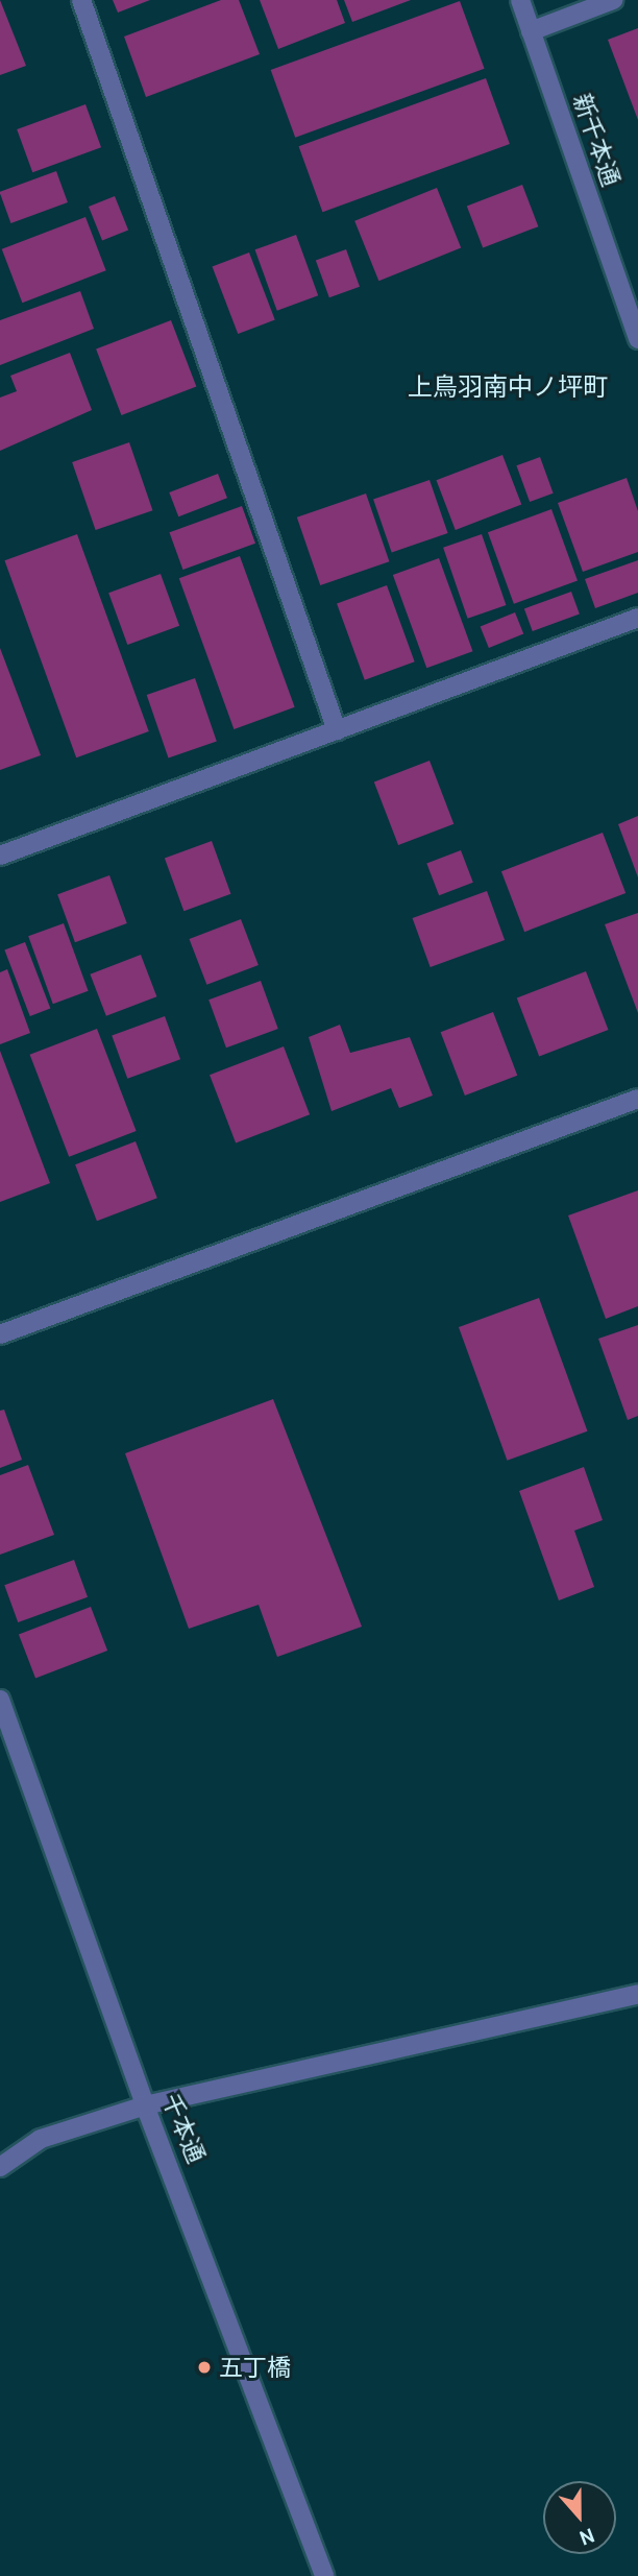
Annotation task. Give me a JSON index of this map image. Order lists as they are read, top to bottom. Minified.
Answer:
{"streets":{"street":["新千本通","千本通"]},"districts":["上鳥羽南中ノ坪町"],"places":["五丁橋"],"north":"bottom"}
